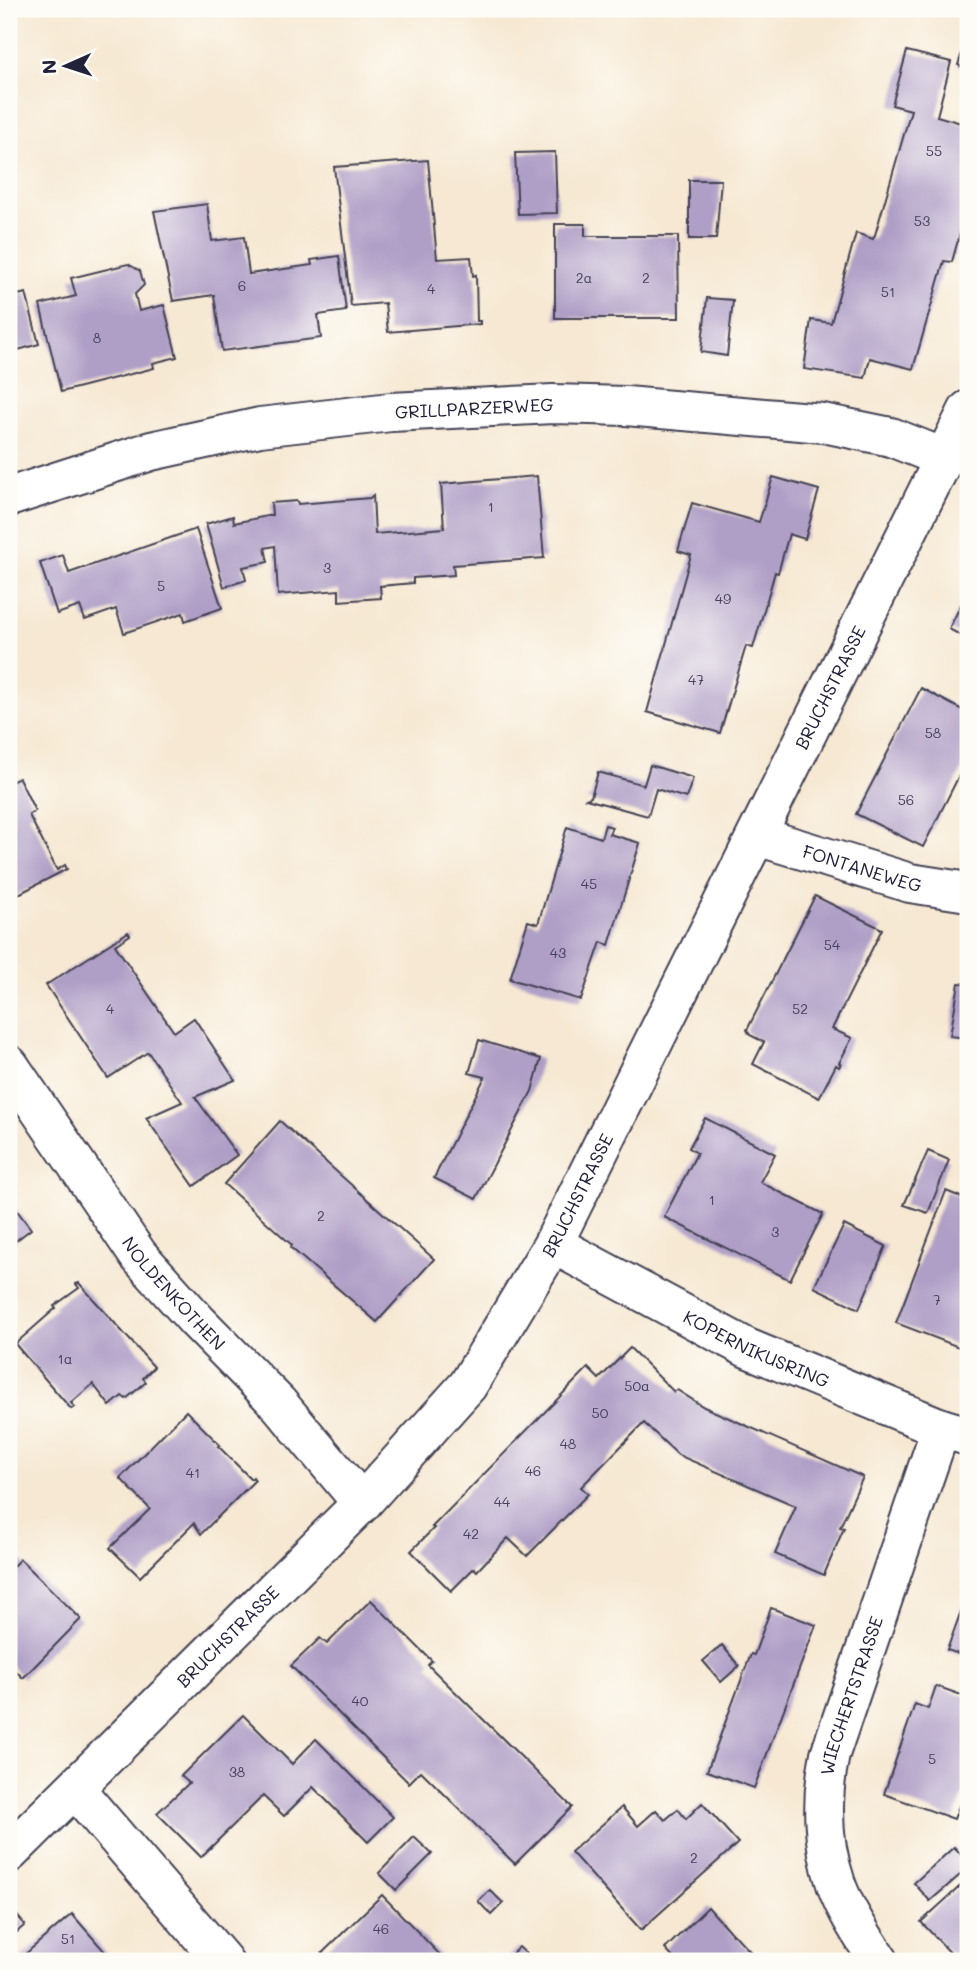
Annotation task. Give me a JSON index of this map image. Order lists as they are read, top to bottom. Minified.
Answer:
{"streets":{"street":["GRILLPARZERWEG","BRUCHSTRASSE","FONTANEWEG","NOLDENKOTHEN","KOPERNIKUSRING","WIECHERTSTRASSE"]},"crossings":[["GRILLPARZERWEG","BRUCHSTRASSE"],["BRUCHSTRASSE","FONTANEWEG"],["BRUCHSTRASSE","NOLDENKOTHEN"],["BRUCHSTRASSE","KOPERNIKUSRING"],["KOPERNIKUSRING","WIECHERTSTRASSE"]],"house_numbers":["55","53","2a","2","6","4","51","8","1","3","5","49","47","58","56","45","54","43","4","52","1","2","3","7","1a","50a","50","48","46","41","44","42","40","5","38","2","46","51"],"north":"left"}
